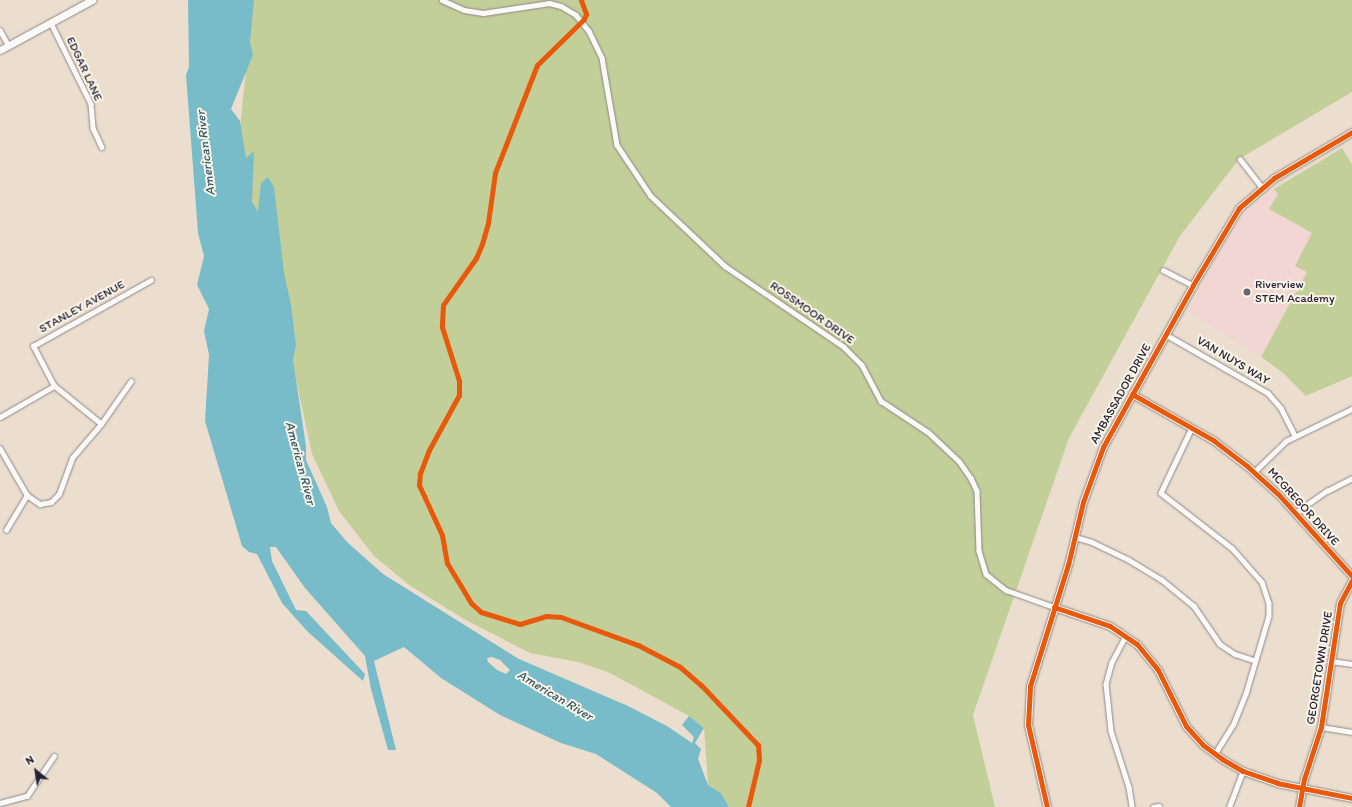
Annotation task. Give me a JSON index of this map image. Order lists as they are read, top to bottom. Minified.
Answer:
{"streets":{"street":["EDGAR LANE","STANLEY AVENUE","ROSSMOOR DRIVE","VAN NUYS WAY","AMBASSADOR DRIVE","MCGREGOR DRIVE","GEORGETOWN DRIVE"]},"crossings":[["ROSSMOOR DRIVE","AMBASSADOR DRIVE"],["ROSSMOOR DRIVE","GEORGETOWN DRIVE"],["VAN NUYS WAY","AMBASSADOR DRIVE"],["AMBASSADOR DRIVE","MCGREGOR DRIVE"]],"water":["American River"],"places":["Riverview STEM Academy"],"north":"top left"}
